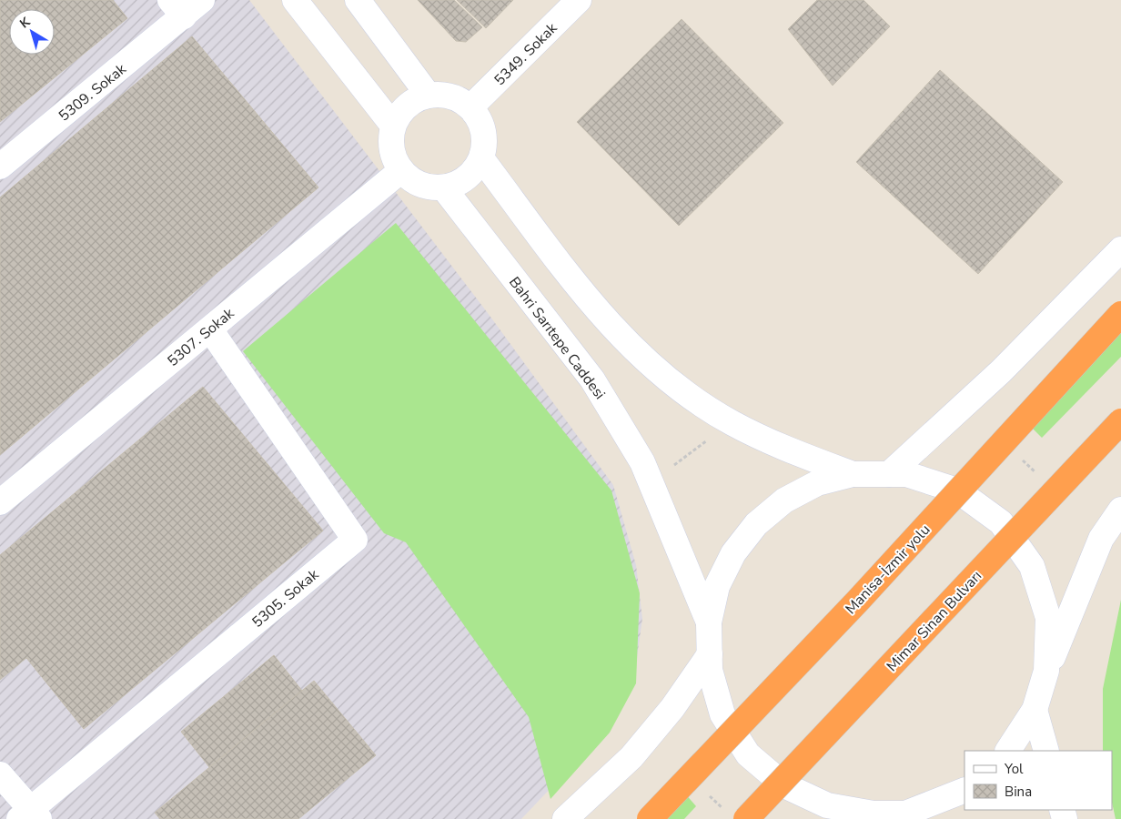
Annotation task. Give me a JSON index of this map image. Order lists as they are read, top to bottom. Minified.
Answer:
{"streets":{"highway":["Manisa-İzmir yolu","Mimar Sinan Bulvarı"],"main road":["5349. Sokak","5309. Sokak","5307. Sokak","Bahri Sarıtepe Caddesi","5305. Sokak"]},"crossings":[["5349. Sokak","5307. Sokak"],["5349. Sokak","Bahri Sarıtepe Caddesi"],["5307. Sokak","Bahri Sarıtepe Caddesi"],["5307. Sokak","5305. Sokak"]],"legend":["Yol","Bina"],"north":"top left"}
